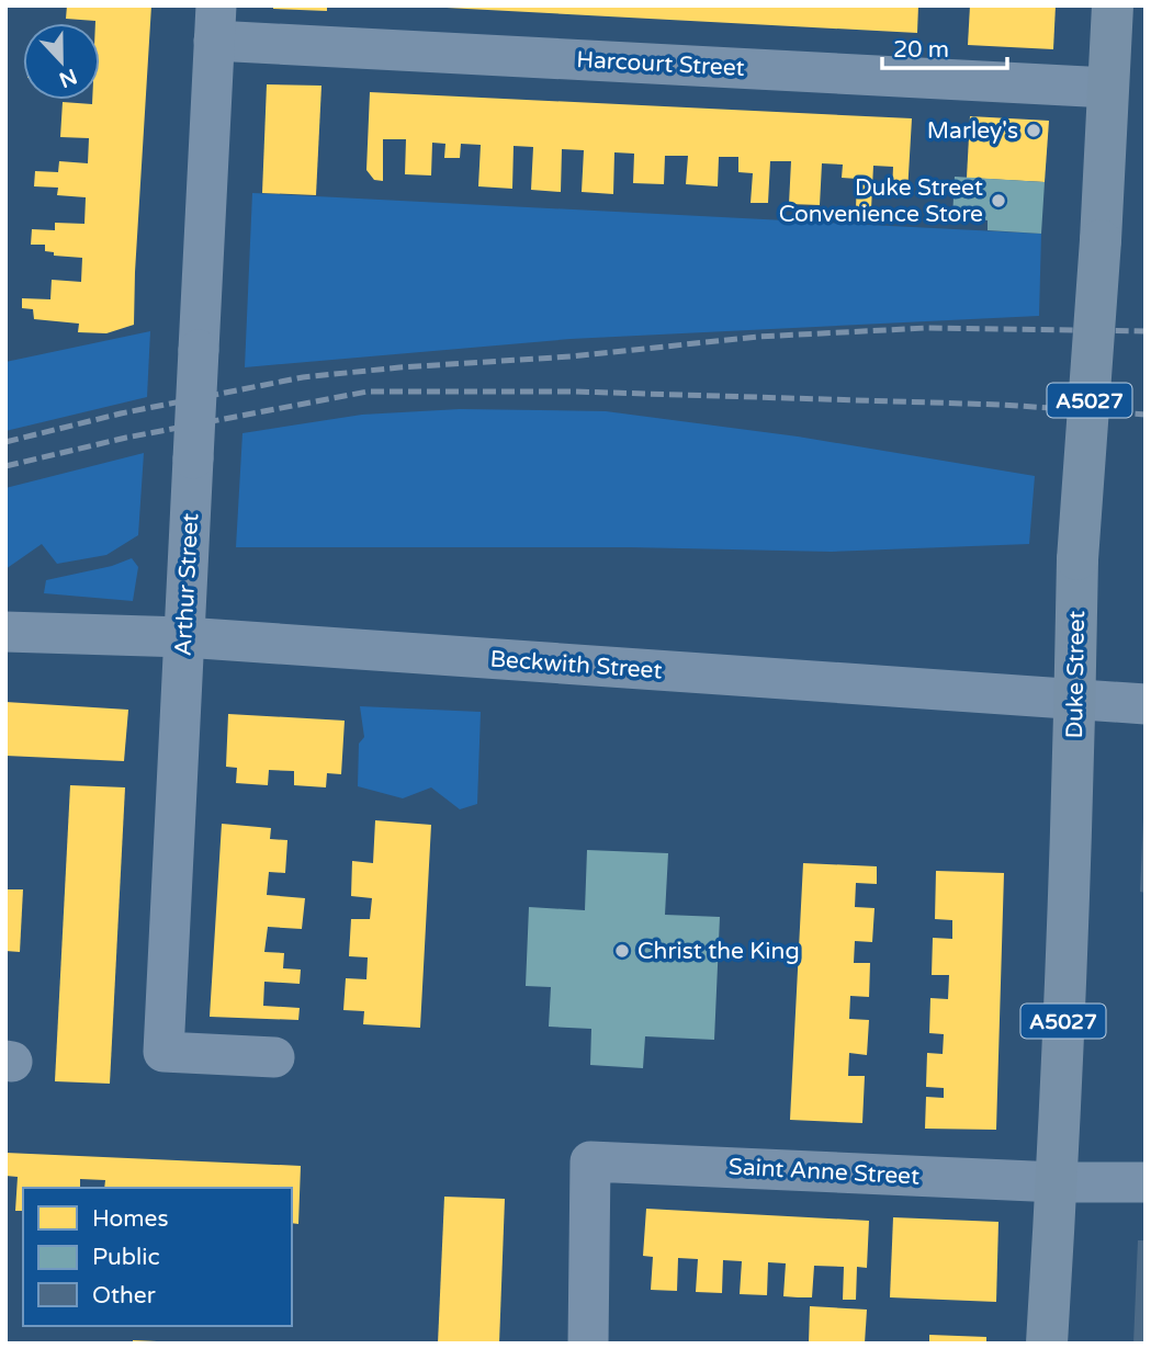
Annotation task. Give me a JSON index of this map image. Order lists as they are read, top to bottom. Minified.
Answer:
{"streets":{"main road":["A5027","Duke Street"],"street":["Harcourt Street","Arthur Street","Beckwith Street","Saint Anne Street"]},"crossings":[["Harcourt Street","Arthur Street"],["Harcourt Street","Duke Street"],["Arthur Street","Beckwith Street"],["Beckwith Street","Duke Street"],["Duke Street","Saint Anne Street"]],"places":["Marley's","Duke Street Convenience Store","Christ the King"],"legend":["Homes","Public","Other"],"scale_bar":"20 m","north":"bottom"}
